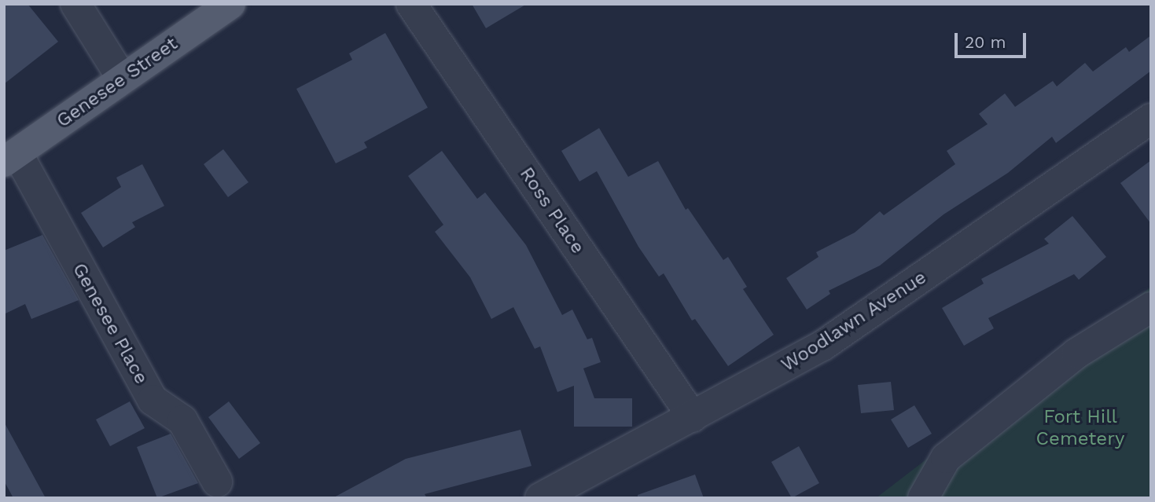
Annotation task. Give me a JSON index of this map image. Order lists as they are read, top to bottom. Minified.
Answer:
{"streets":{"main road":["Genesee Street"],"street":["Ross Place","Woodlawn Avenue","Genesee Place"]},"crossings":[["Genesee Street","Genesee Place"],["Ross Place","Woodlawn Avenue"]],"parks":["Fort Hill Cemetery"],"scale_bar":"20 m"}
